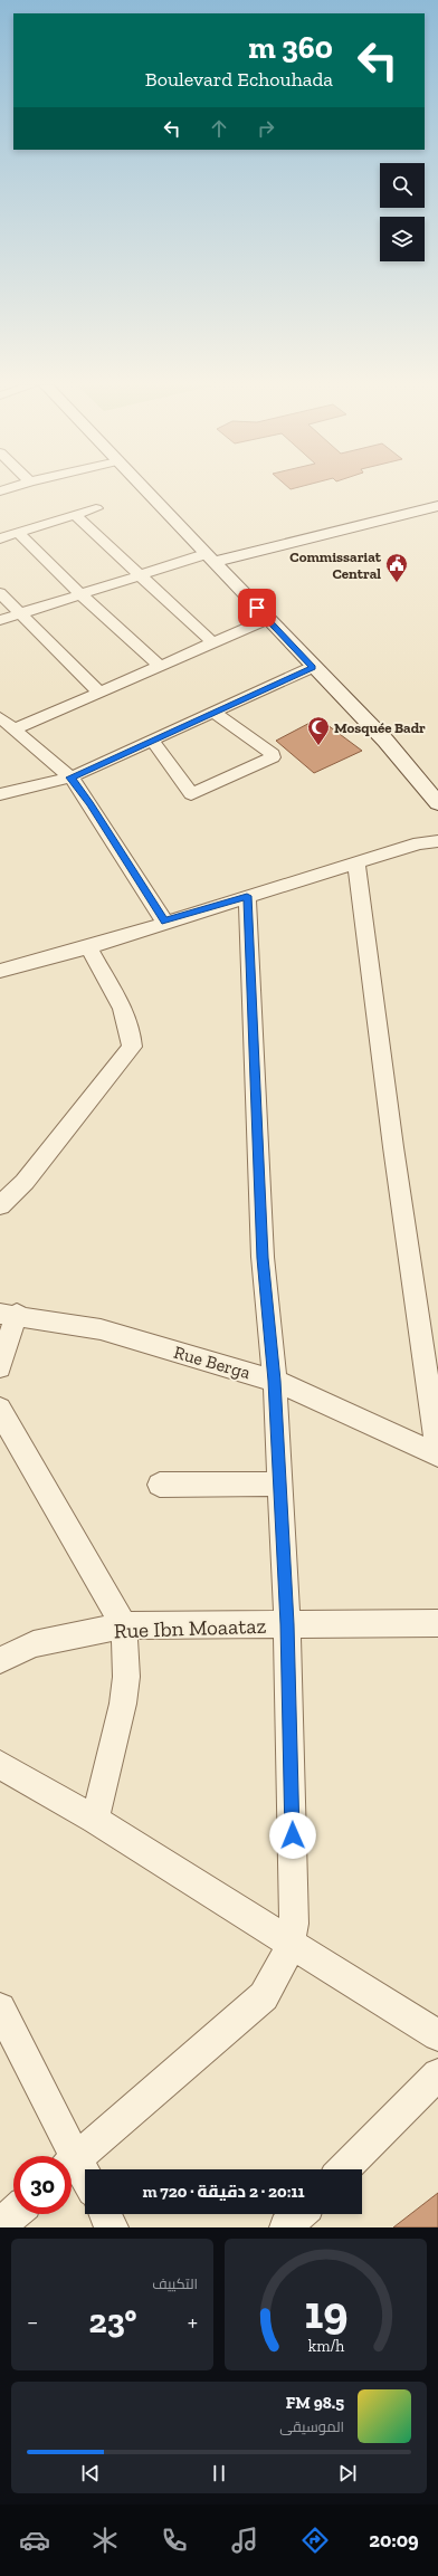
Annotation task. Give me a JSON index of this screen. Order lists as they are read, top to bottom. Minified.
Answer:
{"streets":{"street":["Rue Berga","Rue Ibn Moaataz"]},"places":{"public building":["Commissariat Central"],"mosque":["Mosquée Badr"]},"page":{"turn":["360 m","Boulevard Echouhada"],"limit":"30","trip":"20:11 · 2 دقيقة · 720 m","tile":"التكييف","heat":["−","23°","+"],"song":["98.5 FM","الموسيقى"],"tabs":"20:09","gauge":["19","km/h"]}}
